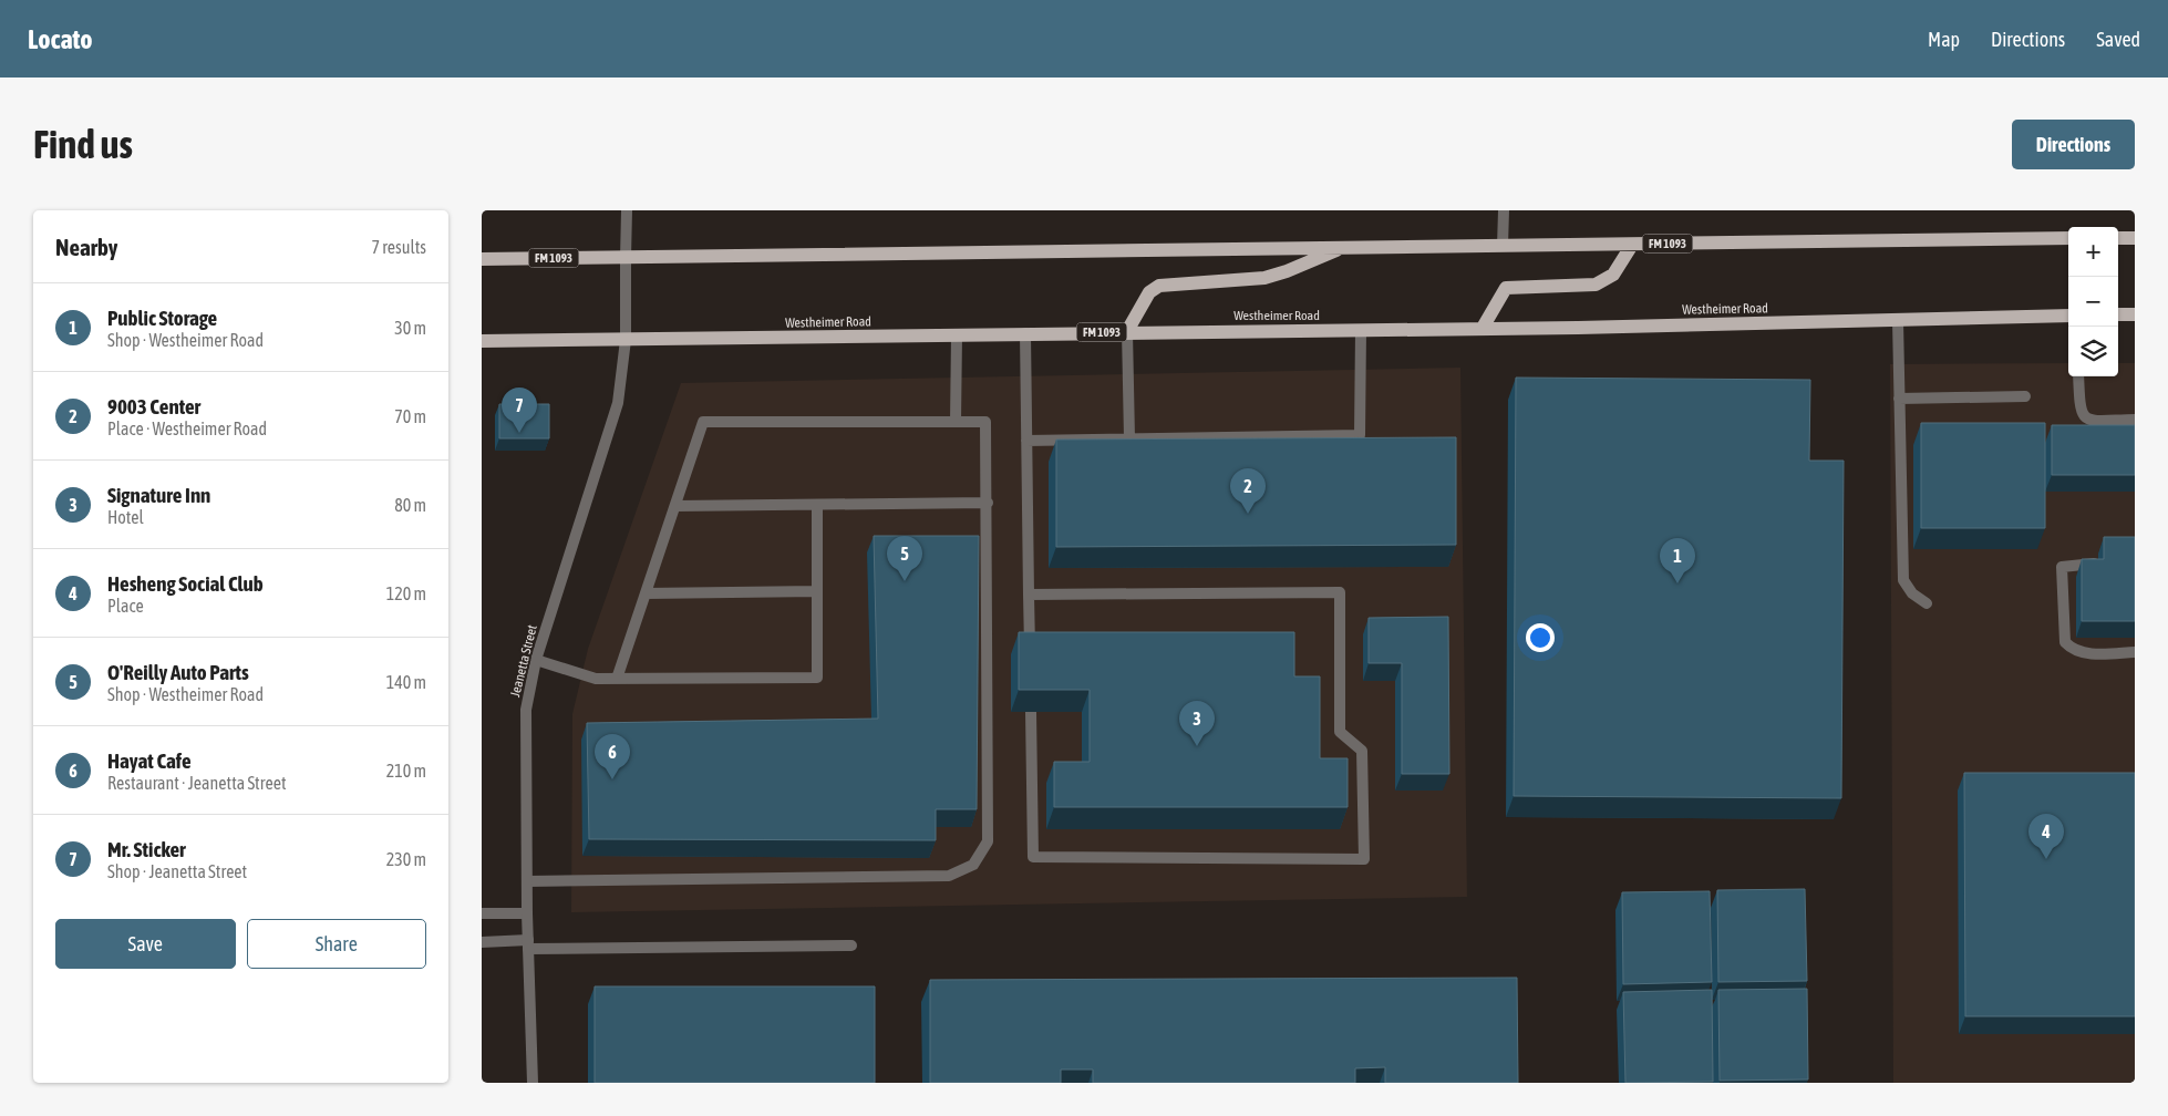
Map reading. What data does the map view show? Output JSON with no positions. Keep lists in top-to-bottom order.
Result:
{
  "streets": {
    "main road": ["FM 1093", "Westheimer Road"],
    "street": ["Jeanetta Street"]
  },
  "crossings": [
    ["FM 1093", "Jeanetta Street"],
    ["Westheimer Road", "Jeanetta Street"]
  ],
  "page": {
    "header": "Locato",
    "nav": ["Map", "Directions", "Saved"],
    "buttons": [
      "Directions",
      ["Save", "Share"]
    ],
    "title": "Find us",
    "heading": ["Nearby", "7 results"],
    "map_buttons": ["+", "−"],
    "list": [
      {
        "mark": "1",
        "name": "Public Storage",
        "note": "Shop · Westheimer Road",
        "value": "30 m"
      },
      {
        "mark": "2",
        "name": "9003 Center",
        "note": "Place · Westheimer Road",
        "value": "70 m"
      },
      {
        "mark": "3",
        "name": "Signature Inn",
        "note": "Hotel",
        "value": "80 m"
      },
      {
        "mark": "4",
        "name": "Hesheng Social Club",
        "note": "Place",
        "value": "120 m"
      },
      {
        "mark": "5",
        "name": "O'Reilly Auto Parts",
        "note": "Shop · Westheimer Road",
        "value": "140 m"
      },
      {
        "mark": "6",
        "name": "Hayat Cafe",
        "note": "Restaurant · Jeanetta Street",
        "value": "210 m"
      },
      {
        "mark": "7",
        "name": "Mr. Sticker",
        "note": "Shop · Jeanetta Street",
        "value": "230 m"
      }
    ],
    "pins": [
      "7",
      "2",
      "5",
      "1",
      "3",
      "6",
      "4"
    ]
  }
}
